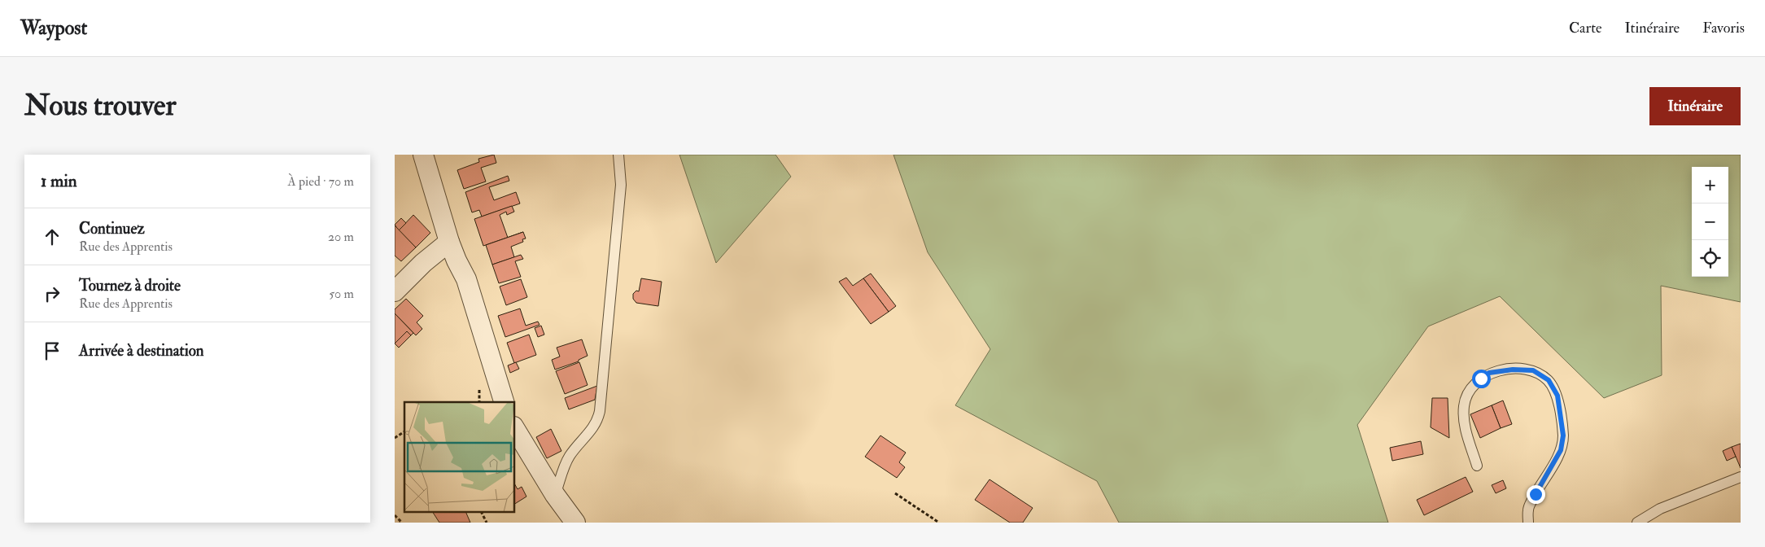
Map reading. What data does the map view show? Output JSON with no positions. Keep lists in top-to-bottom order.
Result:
{
  "page": {
    "header": "Waypost",
    "nav": ["Carte", "Itinéraire", "Favoris"],
    "buttons": "Itinéraire",
    "title": "Nous trouver",
    "heading": ["1 min", "À pied · 70 m"],
    "map_buttons": ["+", "−"],
    "list": [
      ["Continuez", "Rue des Apprentis", "20 m"],
      ["Tournez à droite", "Rue des Apprentis", "50 m"],
      "Arrivée à destination"
    ]
  }
}
